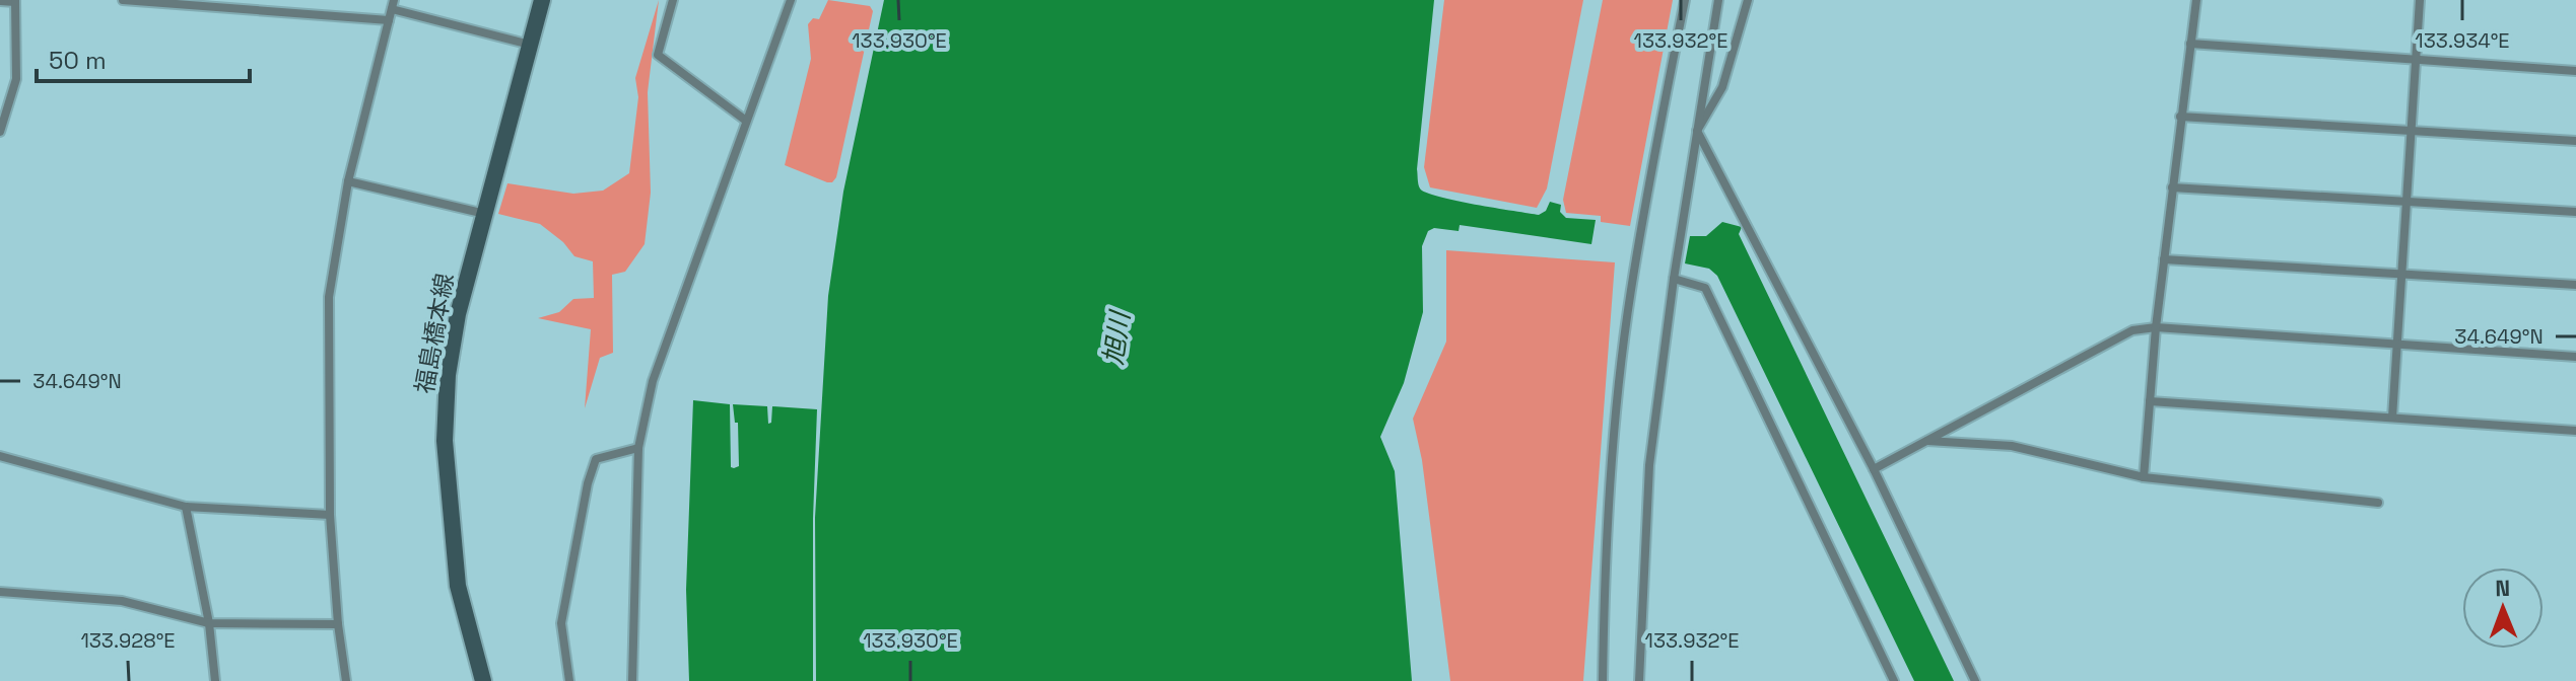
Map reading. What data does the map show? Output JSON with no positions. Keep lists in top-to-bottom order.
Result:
{
  "streets": {
    "main road": ["福島橋本線"]
  },
  "water": ["旭川"],
  "scale_bar": "50 m",
  "north": "top",
  "coordinates": [
    "133.930°E",
    "133.932°E",
    "133.934°E",
    "34.649°N",
    "133.928°E"
  ]
}
